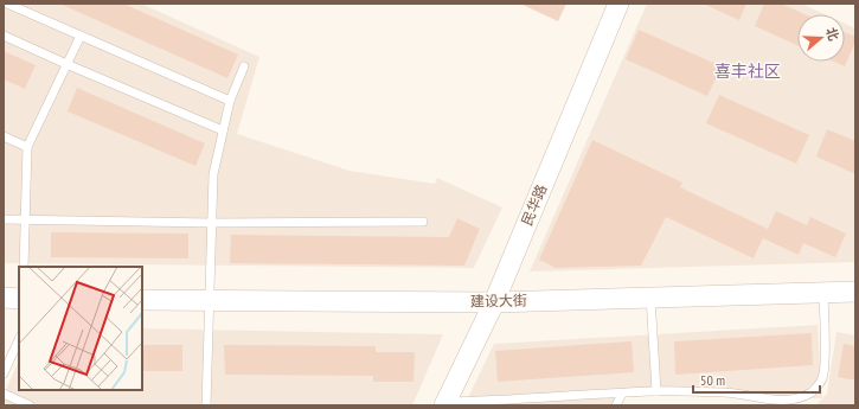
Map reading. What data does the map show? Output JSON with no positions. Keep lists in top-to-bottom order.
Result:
{
  "streets": {
    "street": ["民华路", "建设大街"]
  },
  "crossings": [
    ["民华路", "建设大街"]
  ],
  "districts": ["喜丰社区"],
  "scale_bar": "50 m",
  "north": "right"
}
